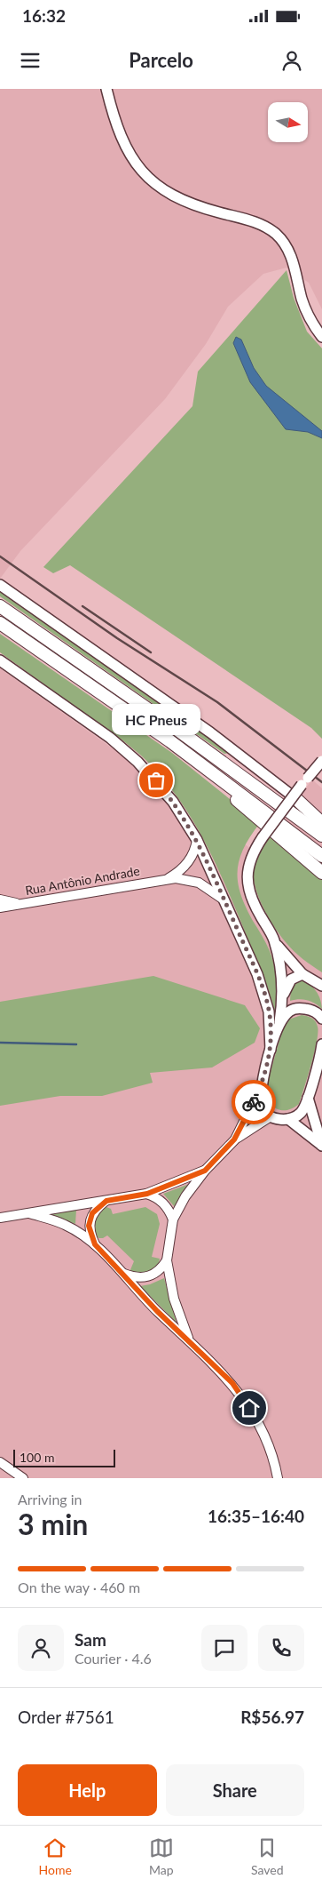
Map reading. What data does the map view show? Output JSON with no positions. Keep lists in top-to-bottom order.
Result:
{
  "streets": {
    "street": ["Rua Antônio Andrade"]
  },
  "places": ["HC Pneus"],
  "scale_bar": "100 m",
  "north": "right",
  "page": {
    "status": "16:32",
    "header": "Parcelo",
    "bubble": "HC Pneus",
    "scale": "100 m",
    "heading": ["3 min", "Arriving in", "16:35–16:40"],
    "panel": [
      "Sam",
      "Courier · 4.6",
      "Order #7561",
      "R$56.97"
    ],
    "bar": "On the way · 460 m",
    "buttons": ["Help", "Share"],
    "tabs": ["Home", "Map", "Saved"]
  }
}
